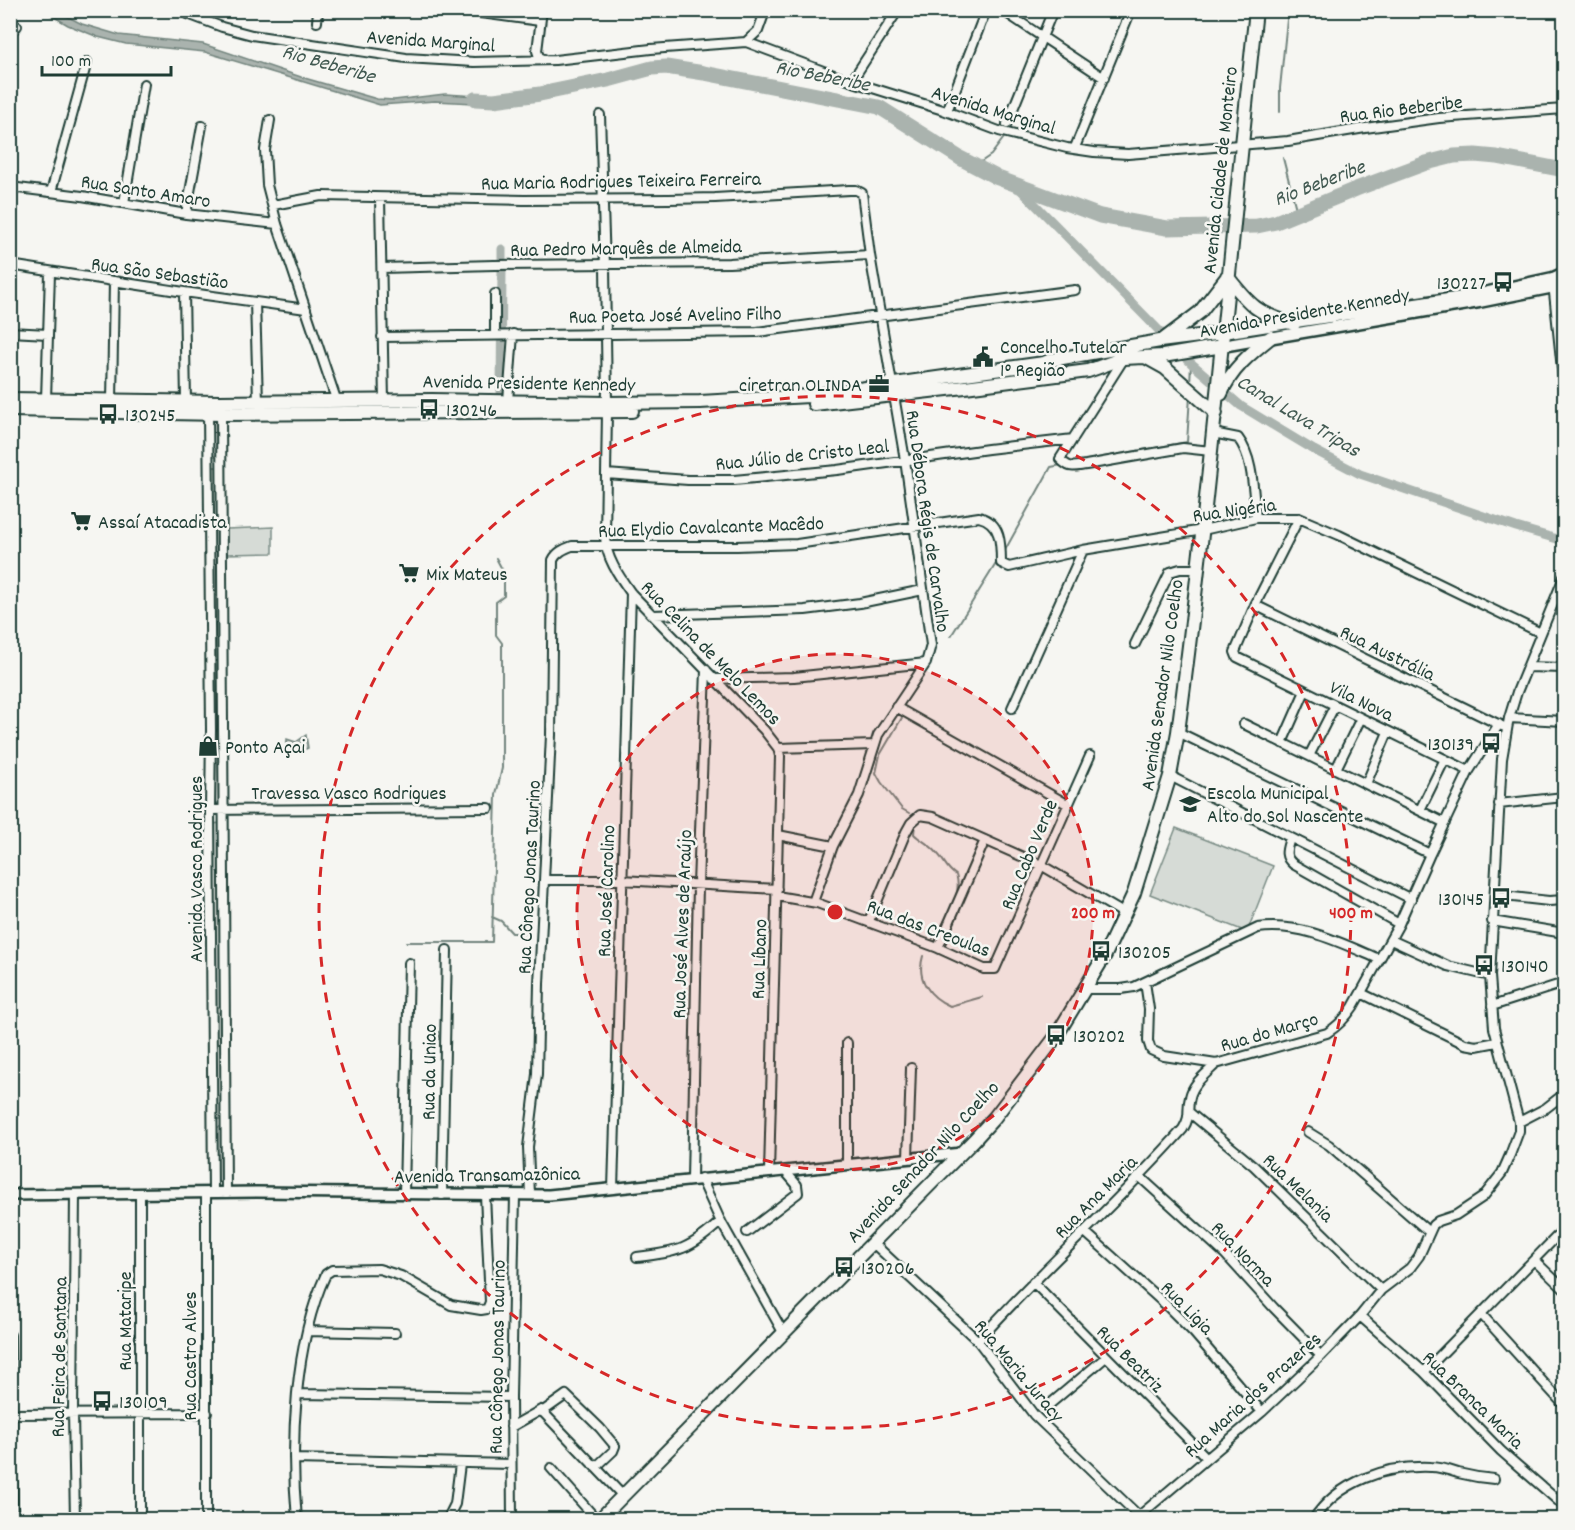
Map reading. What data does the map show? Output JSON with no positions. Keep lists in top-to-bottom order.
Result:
{
  "streets": {
    "main road": ["Avenida Cidade de Monteiro", "Avenida Presidente Kennedy", "Avenida Senador Nilo Coelho"],
    "street": [
      "Avenida Marginal",
      "Rua Rio Beberibe",
      "Rua Maria Rodrigues Teixeira Ferreira",
      "Rua Santo Amaro",
      "Rua Pedro Marquês de Almeida",
      "Rua São Sebastião",
      "Rua Poeta José Avelino Filho",
      "Rua Júlio de Cristo Leal",
      "Rua Nigéria",
      "Rua Débora Régis de Carvalho",
      "Rua Elydio Cavalcante Macêdo",
      "Rua Celina de Melo Lemos",
      "Rua Austrália",
      "Vila Nova",
      "Travessa Vasco Rodrigues",
      "Rua Cabo Verde",
      "Avenida Vasco Rodrigues",
      "Rua Cônego Jonas Taurino",
      "Rua José Carolino",
      "Rua José Alves de Araújo",
      "Rua das Creoulas",
      "Rua Líbano",
      "Rua do Março",
      "Rua da Uniao",
      "Avenida Transamazônica",
      "Rua Melania",
      "Rua Ana Maria",
      "Rua Norma",
      "Rua Ligia",
      "Rua Mataripe",
      "Rua Castro Alves",
      "Rua Feira de Santana",
      "Rua Beatriz",
      "Rua Maria Juracy",
      "Rua Maria dos Prazeres",
      "Rua Branca Maria"
    ]
  },
  "crossings": [
    ["Avenida Marginal", "Rua Rio Beberibe"],
    ["Avenida Marginal", "Avenida Cidade de Monteiro"],
    ["Rua Rio Beberibe", "Avenida Cidade de Monteiro"],
    ["Avenida Cidade de Monteiro", "Avenida Presidente Kennedy"],
    ["Avenida Cidade de Monteiro", "Avenida Senador Nilo Coelho"],
    ["Rua Maria Rodrigues Teixeira Ferreira", "Rua Débora Régis de Carvalho"],
    ["Rua Pedro Marquês de Almeida", "Rua Débora Régis de Carvalho"],
    ["Avenida Presidente Kennedy", "Rua Débora Régis de Carvalho"],
    ["Avenida Presidente Kennedy", "Avenida Senador Nilo Coelho"],
    ["Avenida Presidente Kennedy", "Avenida Vasco Rodrigues"],
    ["Rua Poeta José Avelino Filho", "Rua Débora Régis de Carvalho"],
    ["Rua Júlio de Cristo Leal", "Rua Débora Régis de Carvalho"],
    ["Rua Nigéria", "Rua Elydio Cavalcante Macêdo"],
    ["Rua Nigéria", "Avenida Senador Nilo Coelho"],
    ["Rua Débora Régis de Carvalho", "Rua Elydio Cavalcante Macêdo"],
    ["Rua Débora Régis de Carvalho", "Rua das Creoulas"],
    ["Rua Elydio Cavalcante Macêdo", "Rua Celina de Melo Lemos"],
    ["Rua Elydio Cavalcante Macêdo", "Rua Cônego Jonas Taurino"],
    ["Rua Celina de Melo Lemos", "Rua José Carolino"],
    ["Rua Celina de Melo Lemos", "Rua José Alves de Araújo"],
    ["Rua Celina de Melo Lemos", "Rua Líbano"],
    ["Rua Austrália", "Vila Nova"],
    ["Rua Austrália", "Rua do Março"],
    ["Avenida Senador Nilo Coelho", "Rua José Alves de Araújo"],
    ["Avenida Senador Nilo Coelho", "Avenida Transamazônica"],
    ["Avenida Senador Nilo Coelho", "Rua Maria Juracy"],
    ["Vila Nova", "Rua do Março"],
    ["Travessa Vasco Rodrigues", "Avenida Vasco Rodrigues"],
    ["Rua Cabo Verde", "Rua das Creoulas"],
    ["Avenida Vasco Rodrigues", "Avenida Transamazônica"],
    ["Avenida Vasco Rodrigues", "Rua Castro Alves"],
    ["Rua Cônego Jonas Taurino", "Rua das Creoulas"],
    ["Rua Cônego Jonas Taurino", "Avenida Transamazônica"],
    ["Rua José Carolino", "Rua das Creoulas"],
    ["Rua José Carolino", "Avenida Transamazônica"],
    ["Rua José Alves de Araújo", "Rua das Creoulas"],
    ["Rua José Alves de Araújo", "Avenida Transamazônica"],
    ["Rua das Creoulas", "Rua Líbano"],
    ["Rua Líbano", "Avenida Transamazônica"],
    ["Rua do Março", "Rua Ana Maria"],
    ["Rua da Uniao", "Avenida Transamazônica"],
    ["Avenida Transamazônica", "Rua Mataripe"],
    ["Avenida Transamazônica", "Rua Castro Alves"],
    ["Avenida Transamazônica", "Rua Feira de Santana"],
    ["Rua Melania", "Rua Ana Maria"],
    ["Rua Melania", "Rua Maria dos Prazeres"],
    ["Rua Ana Maria", "Rua Norma"],
    ["Rua Ana Maria", "Rua Ligia"],
    ["Rua Ana Maria", "Rua Beatriz"],
    ["Rua Ana Maria", "Rua Maria Juracy"],
    ["Rua Norma", "Rua Maria dos Prazeres"],
    ["Rua Ligia", "Rua Maria dos Prazeres"],
    ["Rua Beatriz", "Rua Maria dos Prazeres"],
    ["Rua Maria Juracy", "Rua Maria dos Prazeres"],
    ["Rua Maria dos Prazeres", "Rua Branca Maria"]
  ],
  "water": ["Rio Beberibe", "Canal Lava Tripas"],
  "places": {
    "bus stop": [
      "130227",
      "130246",
      "130245",
      "130139",
      "130145",
      "130205",
      "130140",
      "130202",
      "130206",
      "130109"
    ],
    "public building": ["Concelho Tutelar 1° Região"],
    "office": ["ciretran OLINDA"],
    "supermarket": ["Assaí Atacadista", "Mix Mateus"],
    "shop": ["Ponto Açai"],
    "school or university": ["Escola Municipal Alto do Sol Nascente"]
  },
  "scale_bar": "100 m",
  "rings": ["200 m", "400 m"]
}
